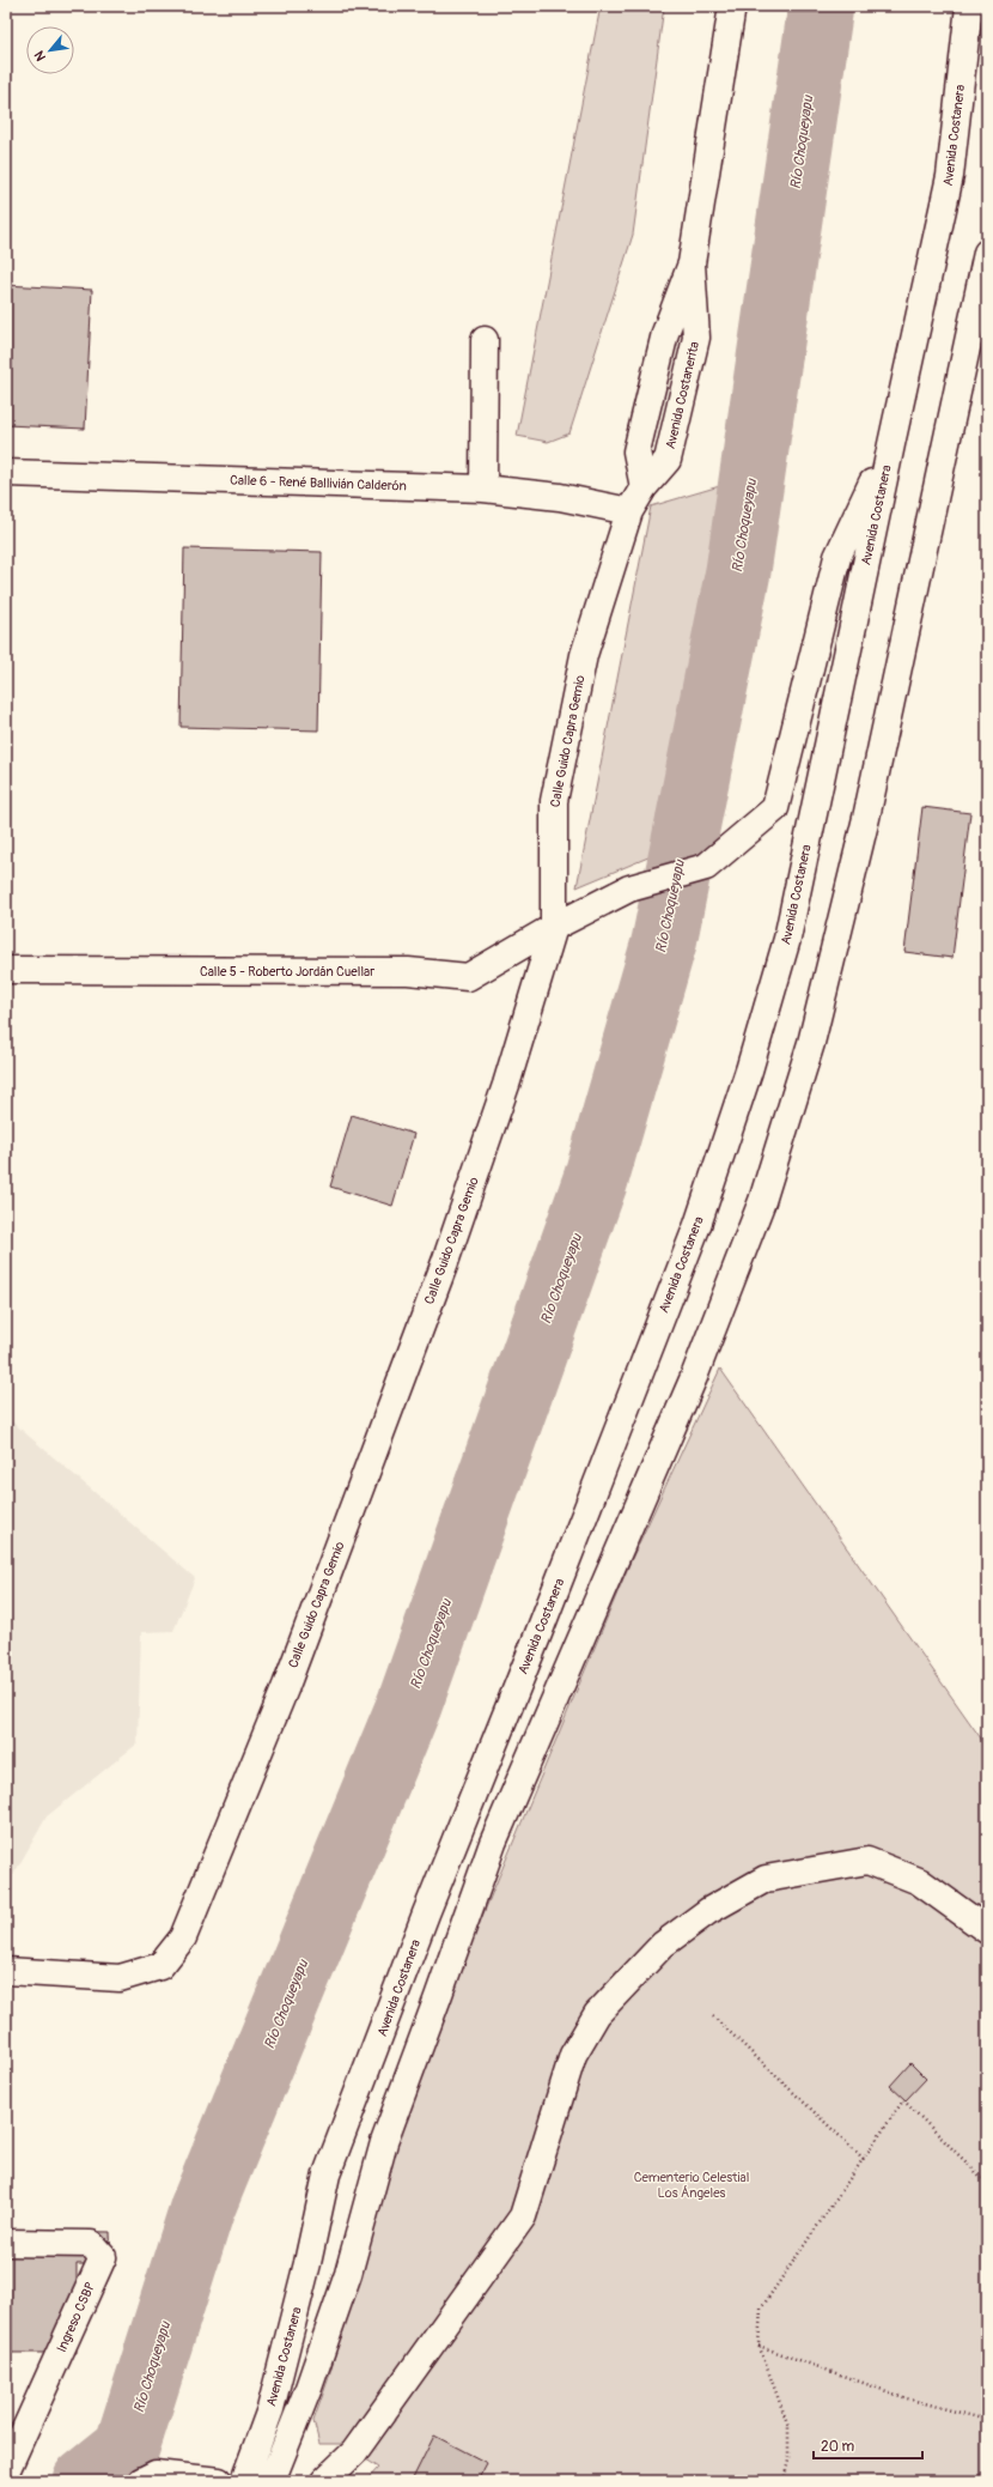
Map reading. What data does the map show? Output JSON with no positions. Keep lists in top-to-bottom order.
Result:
{
  "streets": {
    "main road": [
      "Avenida Costanera",
      "Calle 6 - René Ballivián Calderón",
      "Calle Guido Capra Gemio",
      "Calle 5 - Roberto Jordán Cuellar",
      "Ingreso CSBP"
    ]
  },
  "crossings": [
    ["Avenida Costanera", "Calle 5 - Roberto Jordán Cuellar"],
    ["Calle 6 - René Ballivián Calderón", "Calle Guido Capra Gemio"],
    ["Calle Guido Capra Gemio", "Calle 5 - Roberto Jordán Cuellar"]
  ],
  "water": ["Río Choqueyapu"],
  "parks": ["Cementerio Celestial Los Ángeles"],
  "scale_bar": "20 m",
  "north": "bottom left"
}
